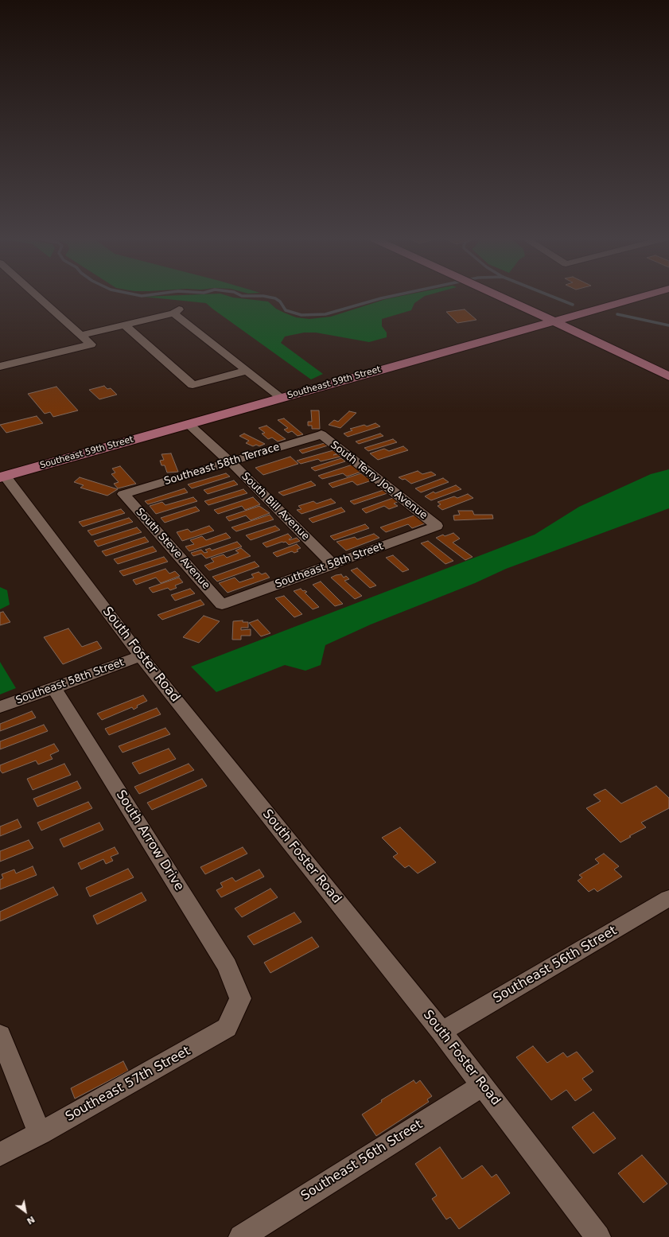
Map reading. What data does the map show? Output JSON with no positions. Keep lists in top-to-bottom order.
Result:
{
  "streets": {
    "main road": ["Southeast 59th Street"],
    "street": [
      "Southeast 58th Terrace",
      "South Terry Joe Avenue",
      "South Bill Avenue",
      "South Steve Avenue",
      "Southeast 58th Street",
      "South Foster Road",
      "South Arrow Drive",
      "Southeast 56th Street",
      "Southeast 57th Street"
    ]
  },
  "crossings": [
    ["Southeast 59th Street", "South Bill Avenue"],
    ["Southeast 59th Street", "South Foster Road"],
    ["Southeast 58th Terrace", "South Terry Joe Avenue"],
    ["Southeast 58th Terrace", "South Bill Avenue"],
    ["Southeast 58th Terrace", "South Steve Avenue"],
    ["South Terry Joe Avenue", "Southeast 58th Street"],
    ["South Bill Avenue", "Southeast 58th Street"],
    ["South Steve Avenue", "Southeast 58th Street"],
    ["Southeast 58th Street", "South Foster Road"],
    ["Southeast 58th Street", "South Arrow Drive"],
    ["South Foster Road", "Southeast 56th Street"],
    ["South Arrow Drive", "Southeast 57th Street"]
  ],
  "north": "bottom right"
}
